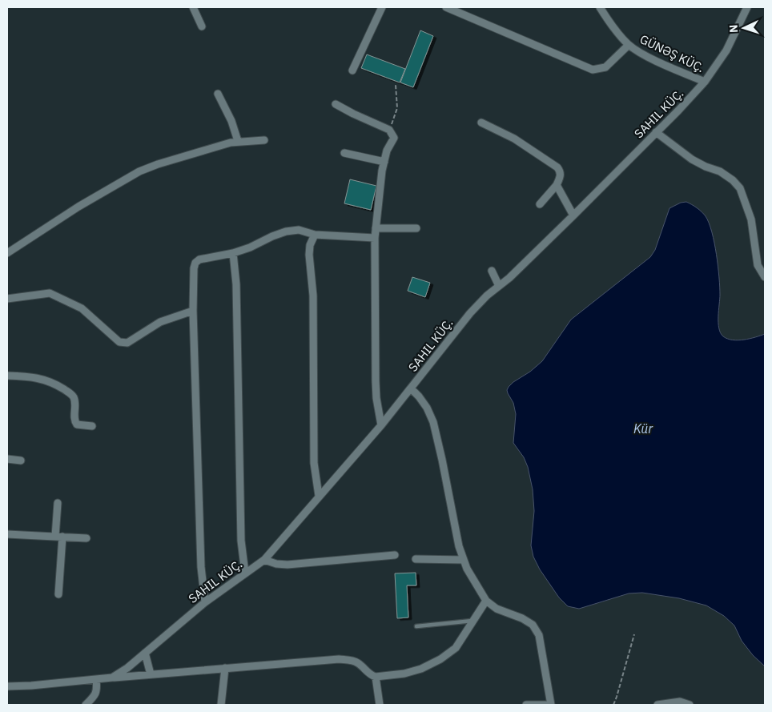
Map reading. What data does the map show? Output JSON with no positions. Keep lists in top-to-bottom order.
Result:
{
  "streets": {
    "street": ["GÜNƏŞ KÜÇ.", "SAHIL KÜÇ."]
  },
  "crossings": [
    ["GÜNƏŞ KÜÇ.", "SAHIL KÜÇ."]
  ],
  "water": ["Kür"],
  "north": "left"
}
